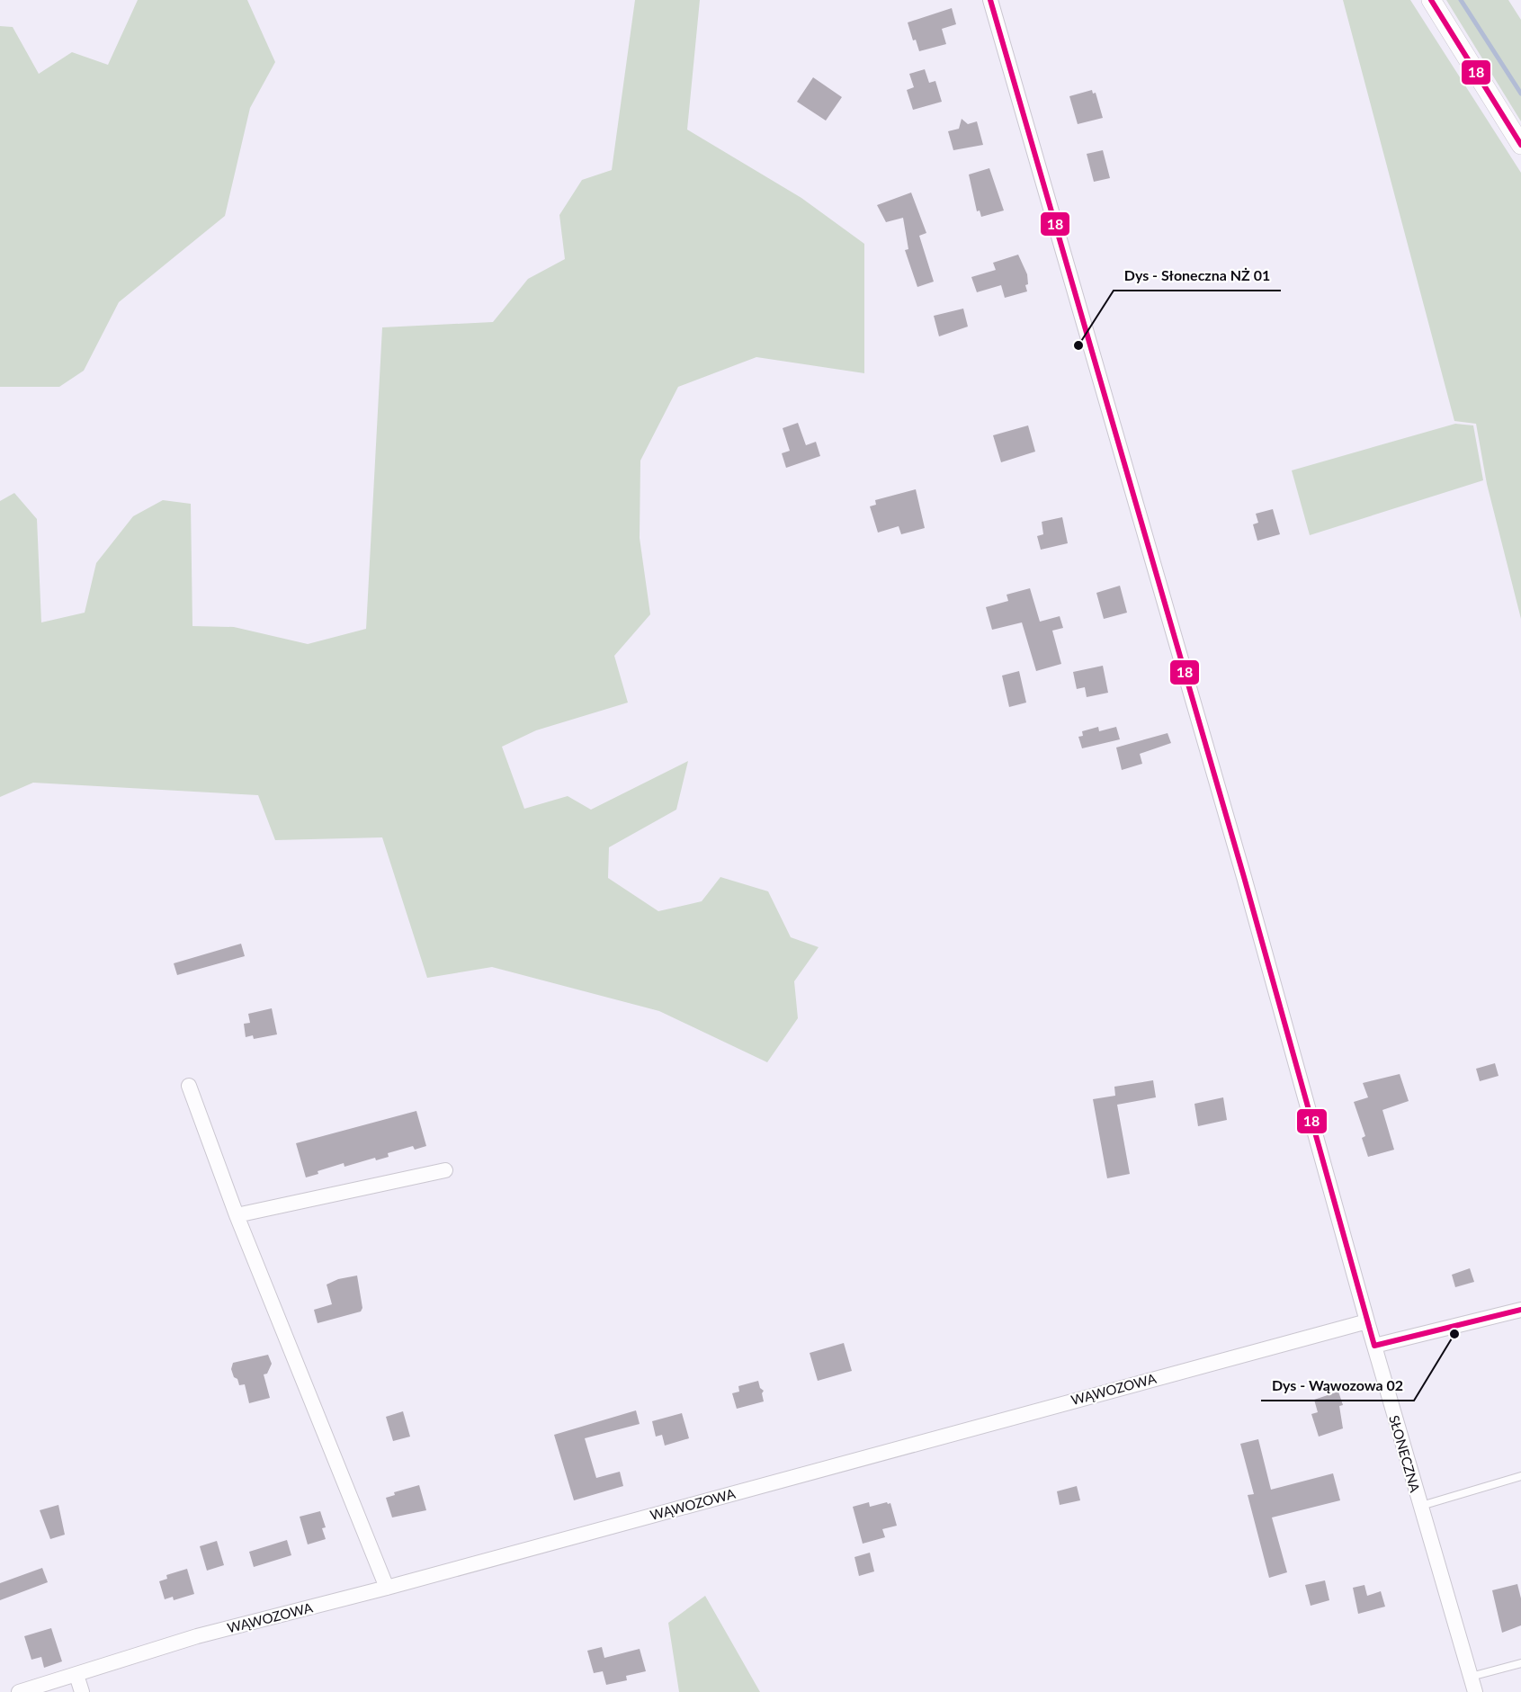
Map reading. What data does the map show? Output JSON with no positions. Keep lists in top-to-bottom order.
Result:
{
  "streets": {
    "street": ["WĄWOZOWA", "SŁONECZNA"]
  },
  "crossings": [
    ["WĄWOZOWA", "SŁONECZNA"]
  ],
  "places": ["Dys - Słoneczna NŻ 01", "Dys - Wąwozowa 02"],
  "lines": ["transit line 18"]
}
